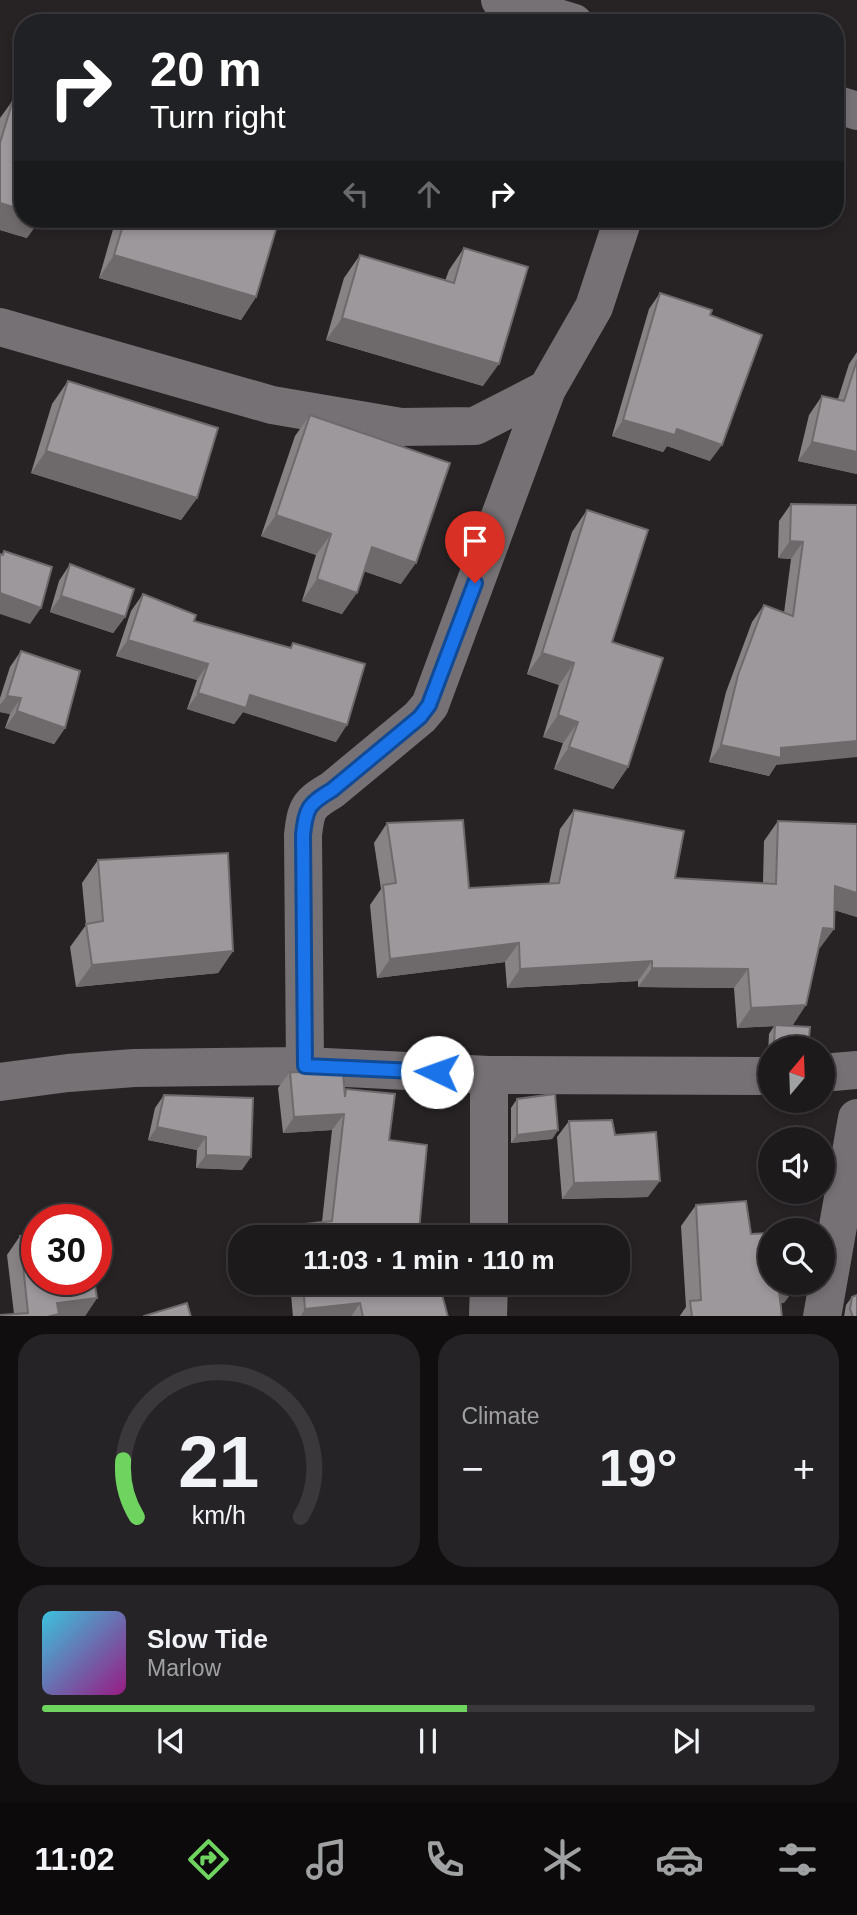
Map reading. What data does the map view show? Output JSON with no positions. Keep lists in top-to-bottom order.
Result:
{
  "north": "top",
  "page": {
    "turn": ["20 m", "Turn right"],
    "limit": "30",
    "trip": "11:03 · 1 min · 110 m",
    "tile": "Climate",
    "heat": ["−", "19°", "+"],
    "song": ["Slow Tide", "Marlow"],
    "tabs": "11:02",
    "gauge": ["21", "km/h"]
  }
}
